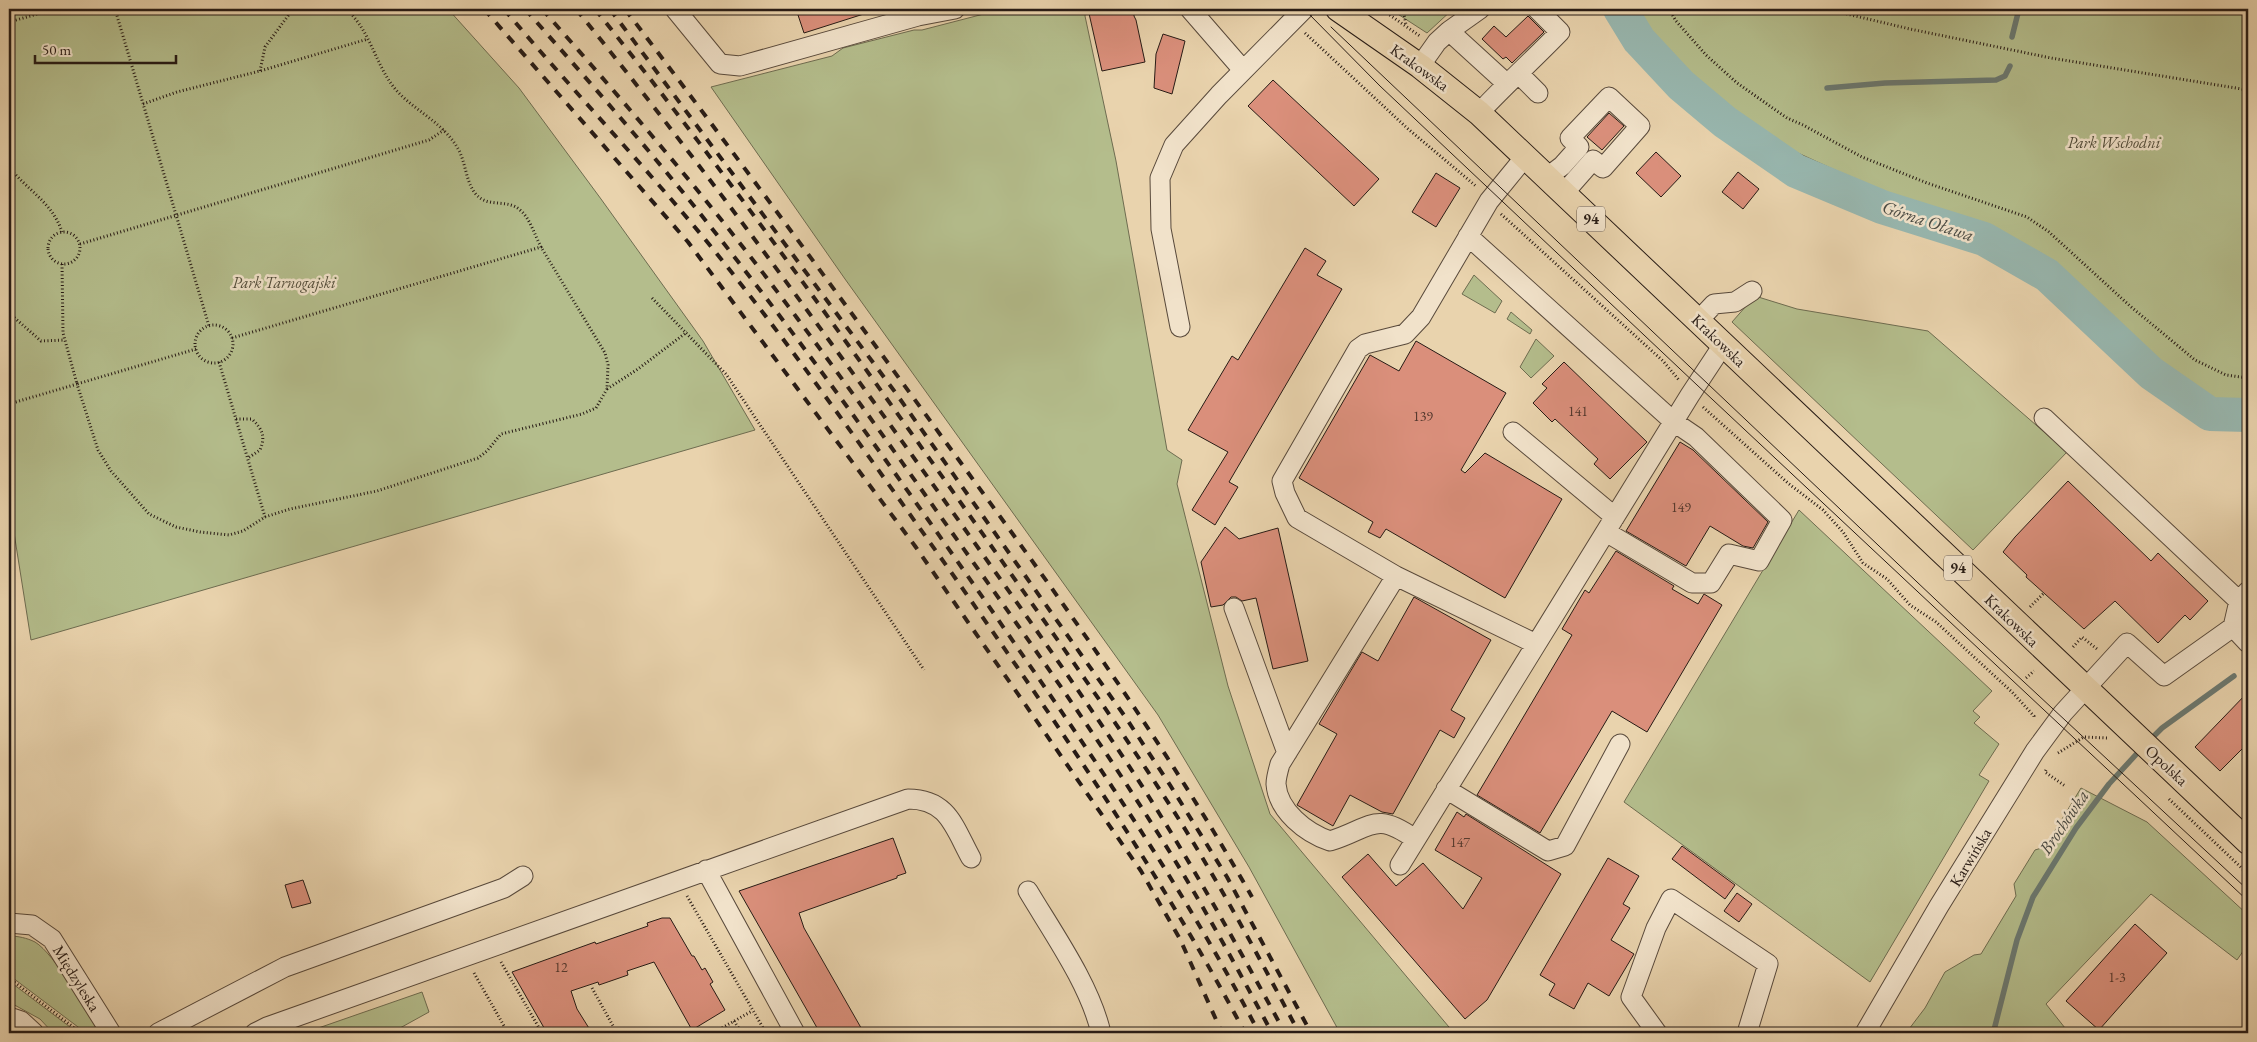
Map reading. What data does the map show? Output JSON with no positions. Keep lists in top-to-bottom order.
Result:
{
  "streets": {
    "main road": ["Krakowska", "94", "Opolska"],
    "street": ["Karwińska", "Międzyleska"]
  },
  "crossings": [
    ["Krakowska", "Opolska"],
    ["Krakowska", "Karwińska"],
    ["Opolska", "Karwińska"]
  ],
  "water": ["Górna Oława", "Brochówka"],
  "parks": ["Park Wschodni", "Park Tarnogajski"],
  "house_numbers": [
    "141",
    "139",
    "149",
    "147",
    "12",
    "1-3"
  ],
  "scale_bar": "50 m"
}
